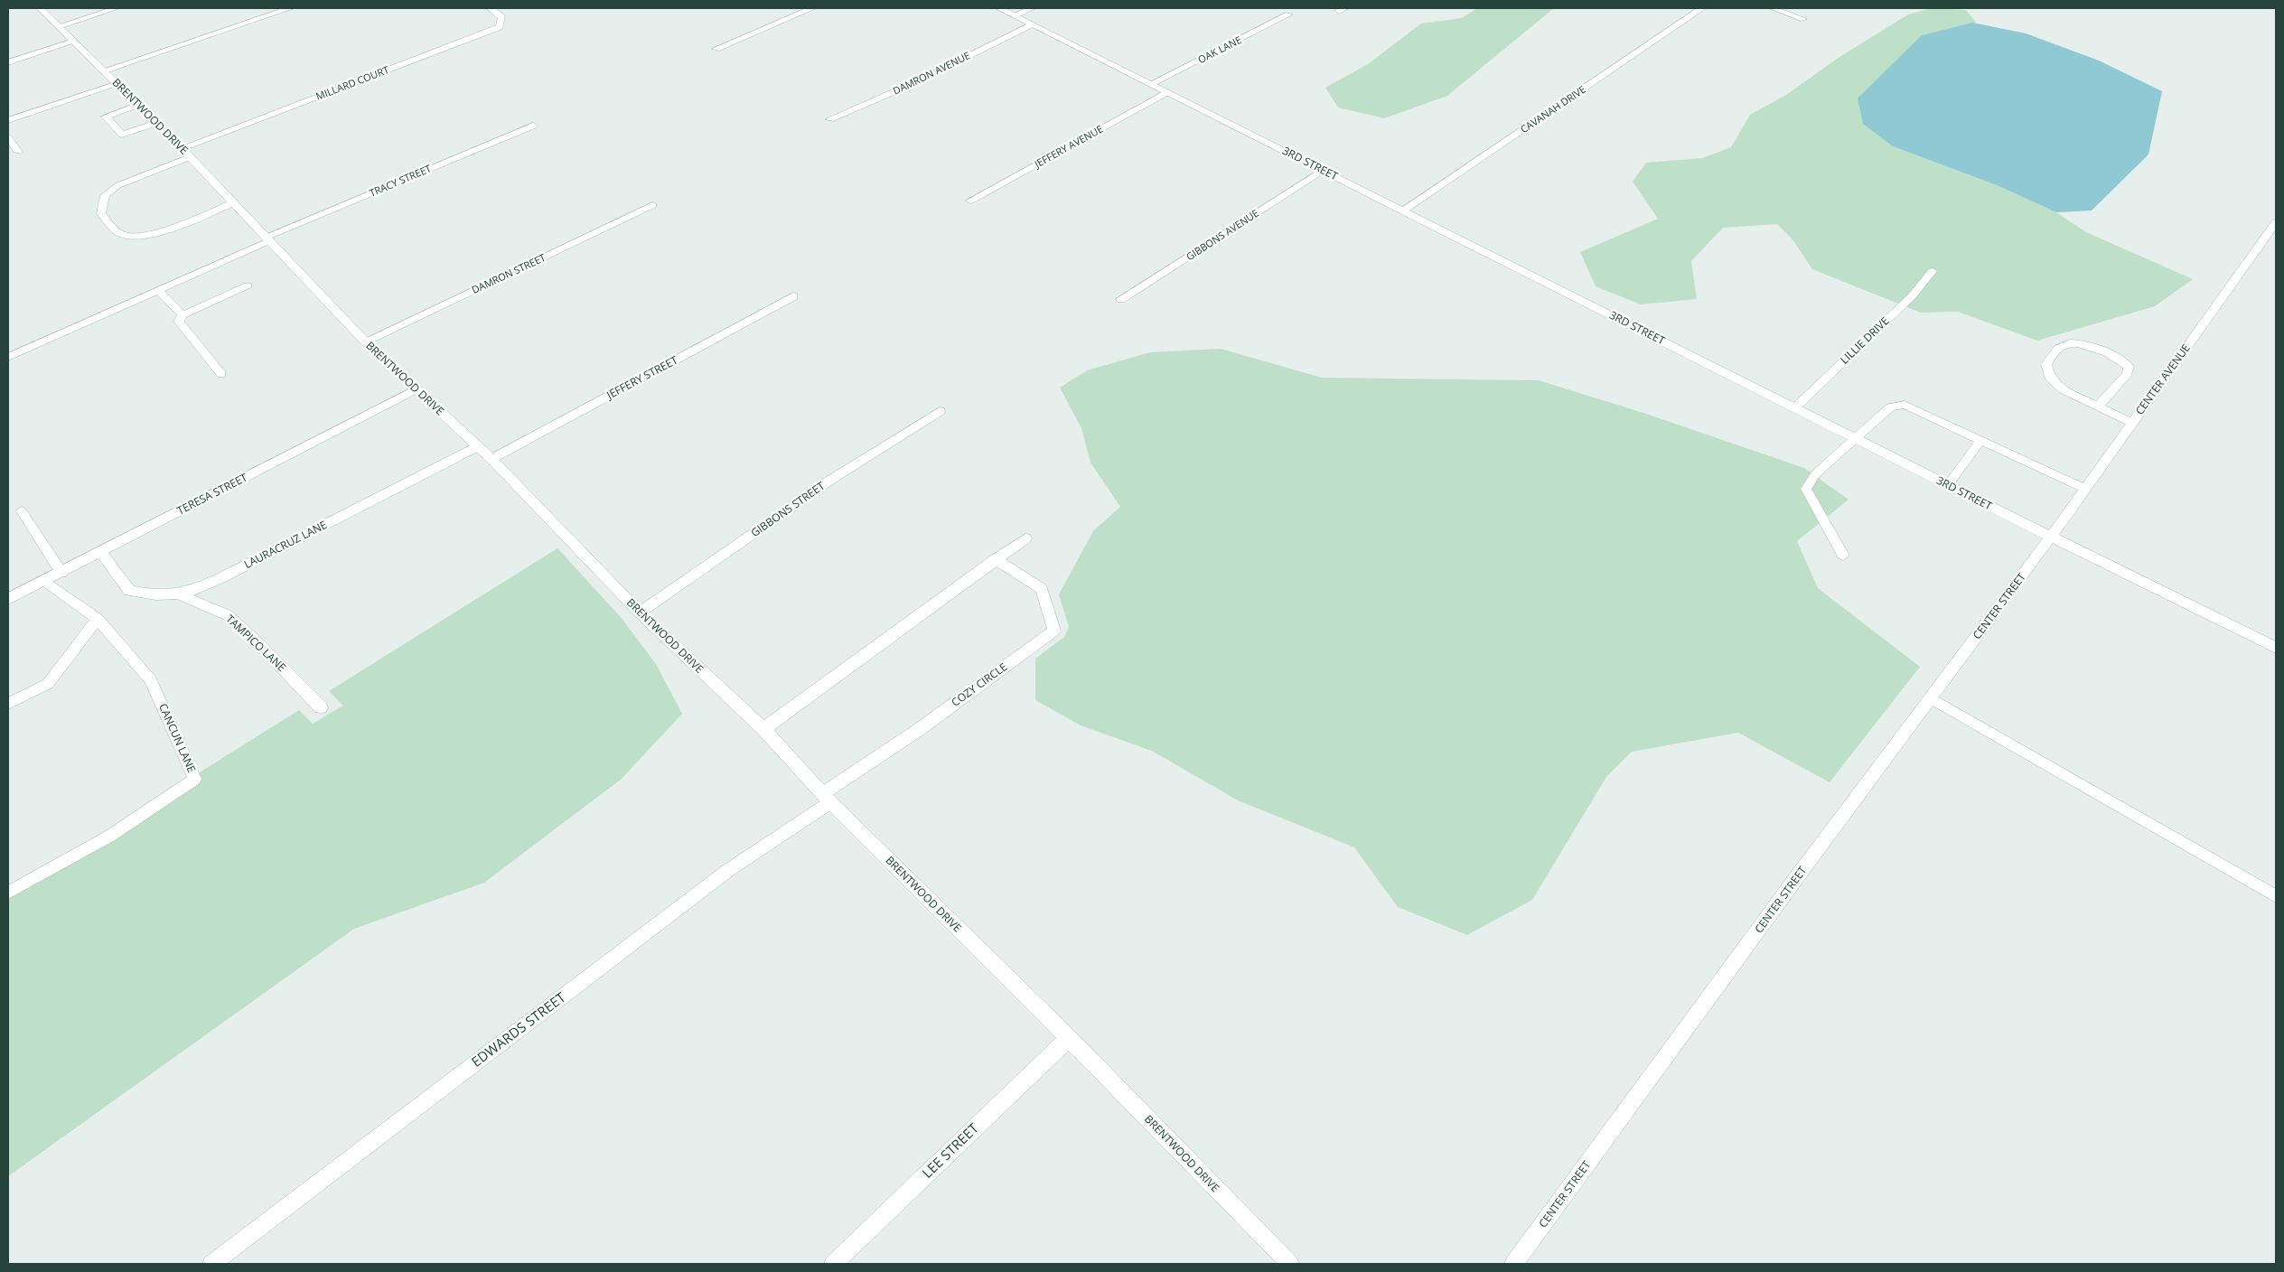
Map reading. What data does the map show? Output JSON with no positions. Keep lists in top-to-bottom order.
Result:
{
  "streets": {
    "street": [
      "OAK LANE",
      "DAMRON AVENUE",
      "MILLARD COURT",
      "CAVANAH DRIVE",
      "BRENTWOOD DRIVE",
      "JEFFERY AVENUE",
      "3RD STREET",
      "TRACY STREET",
      "GIBBONS AVENUE",
      "DAMRON STREET",
      "JEFFERY STREET",
      "CENTER AVENUE",
      "TERESA STREET",
      "GIBBONS STREET",
      "LAURACRUZ LANE",
      "CENTER STREET",
      "TAMPICO LANE",
      "COZY CIRCLE",
      "EDWARDS STREET",
      "LEE STREET"
    ],
    "lane": ["LILLIE DRIVE", "CANCUN LANE"]
  },
  "crossings": [
    ["OAK LANE", "3RD STREET"],
    ["DAMRON AVENUE", "3RD STREET"],
    ["MILLARD COURT", "BRENTWOOD DRIVE"],
    ["CAVANAH DRIVE", "3RD STREET"],
    ["BRENTWOOD DRIVE", "TRACY STREET"],
    ["BRENTWOOD DRIVE", "DAMRON STREET"],
    ["BRENTWOOD DRIVE", "JEFFERY STREET"],
    ["BRENTWOOD DRIVE", "TERESA STREET"],
    ["BRENTWOOD DRIVE", "GIBBONS STREET"],
    ["BRENTWOOD DRIVE", "LAURACRUZ LANE"],
    ["BRENTWOOD DRIVE", "COZY CIRCLE"],
    ["BRENTWOOD DRIVE", "EDWARDS STREET"],
    ["BRENTWOOD DRIVE", "LEE STREET"],
    ["JEFFERY AVENUE", "3RD STREET"],
    ["3RD STREET", "GIBBONS AVENUE"],
    ["3RD STREET", "LILLIE DRIVE"],
    ["3RD STREET", "CENTER AVENUE"],
    ["3RD STREET", "CENTER STREET"],
    ["CENTER AVENUE", "CENTER STREET"],
    ["TERESA STREET", "LAURACRUZ LANE"],
    ["TERESA STREET", "CANCUN LANE"],
    ["LAURACRUZ LANE", "TAMPICO LANE"],
    ["COZY CIRCLE", "EDWARDS STREET"]
  ]
}
